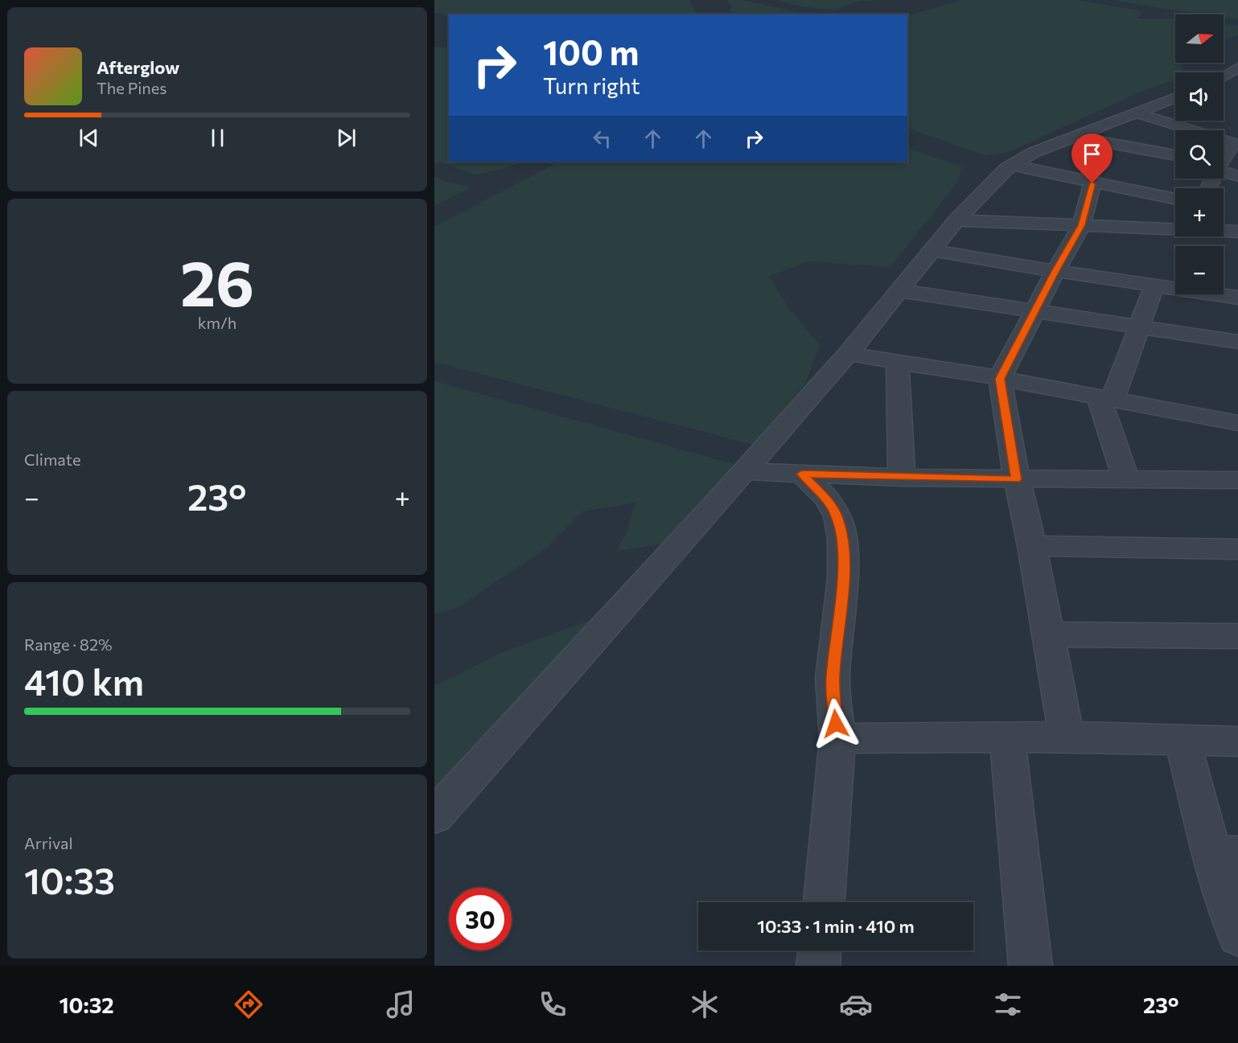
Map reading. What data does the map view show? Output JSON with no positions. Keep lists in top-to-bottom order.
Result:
{
  "north": "right",
  "page": {
    "map_buttons": ["+", "−"],
    "turn": ["100 m", "Turn right"],
    "song": ["Afterglow", "The Pines"],
    "tile": [
      ["26", "km/h"],
      "Climate",
      ["Range · 82%", "410 km"],
      ["Arrival", "10:33"]
    ],
    "heat": ["−", "23°", "+"],
    "limit": "30",
    "trip": "10:33 · 1 min · 410 m",
    "tabs": ["10:32", "23°"]
  }
}
